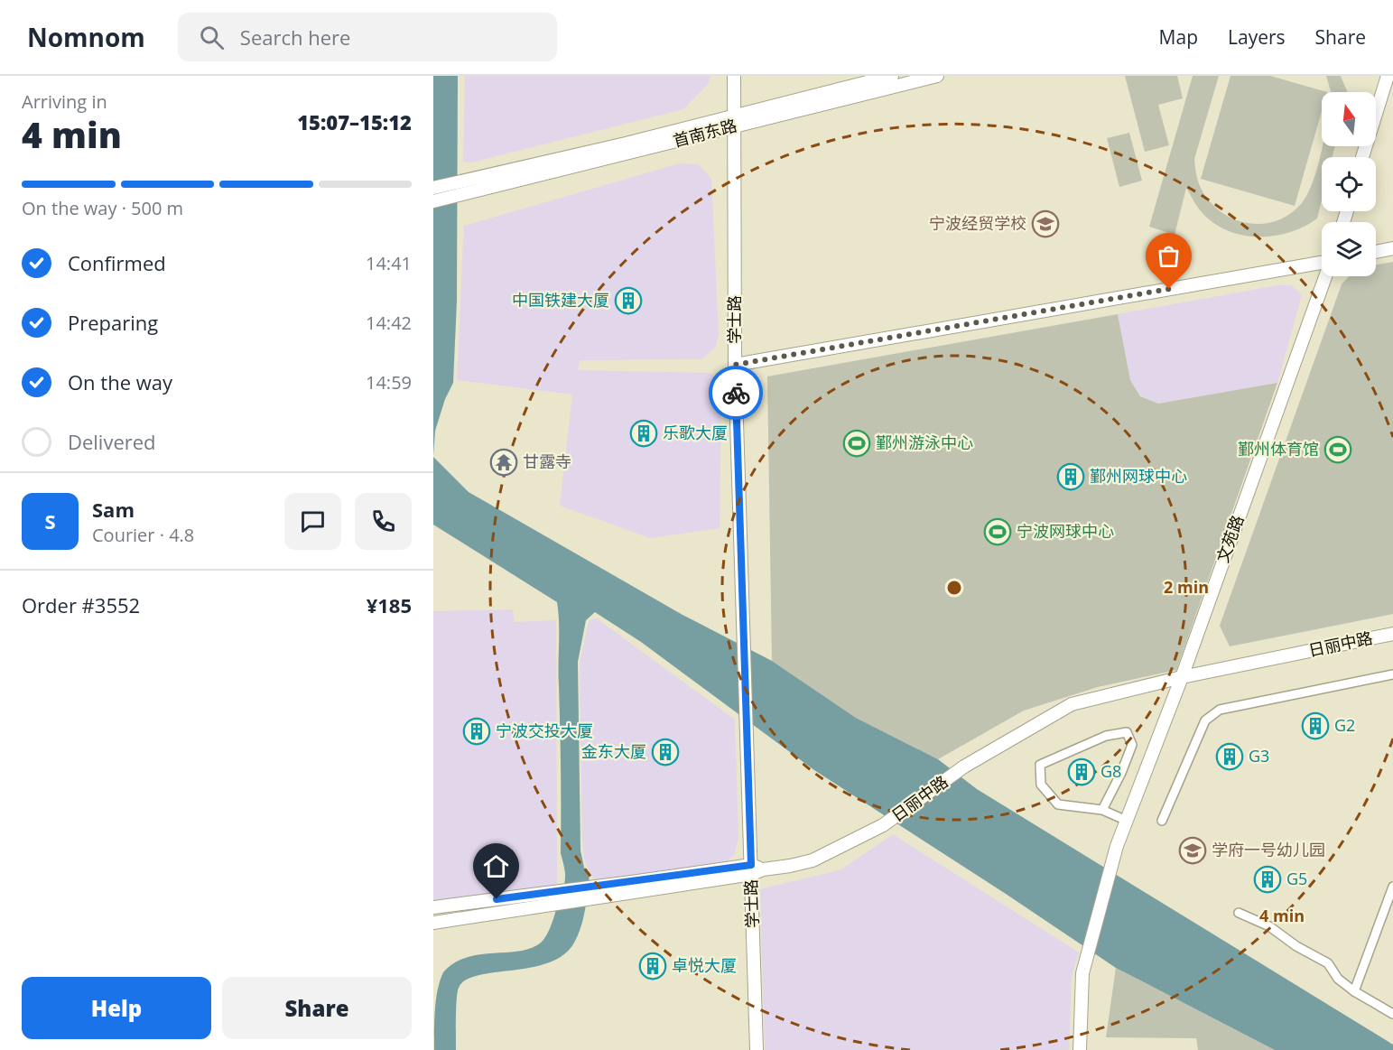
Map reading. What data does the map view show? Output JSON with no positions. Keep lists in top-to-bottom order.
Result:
{
  "streets": {
    "street": [
      "首南东路",
      "学士路",
      "文苑路",
      "日丽中路"
    ]
  },
  "crossings": [
    ["首南东路", "学士路"],
    ["学士路", "文苑路"],
    ["学士路", "日丽中路"],
    ["文苑路", "日丽中路"]
  ],
  "places": {
    "school or university": ["宁波经贸学校", "学府一号幼儿园"],
    "building": [
      "中国铁建大厦",
      "乐歌大厦",
      "鄞州网球中心",
      "G2",
      "宁波交投大厦",
      "金东大厦",
      "G3",
      "G8",
      "G5",
      "卓悦大厦"
    ],
    "sports": ["鄞州游泳中心", "鄞州体育馆", "宁波网球中心"],
    "temple": ["甘露寺"]
  },
  "north": "top",
  "page": {
    "header": "Nomnom",
    "search": "Search here",
    "nav": ["Map", "Layers", "Share"],
    "heading": ["4 min", "Arriving in", "15:07–15:12"],
    "panel": [
      "Sam",
      "Courier · 4.8",
      "Order #3552",
      "¥185"
    ],
    "bar": "On the way · 500 m",
    "list": [
      ["Confirmed", "14:41"],
      ["Preparing", "14:42"],
      ["On the way", "14:59"],
      "Delivered"
    ],
    "round": "S",
    "buttons": ["Help", "Share"]
  },
  "rings": ["2 min", "4 min"]
}
